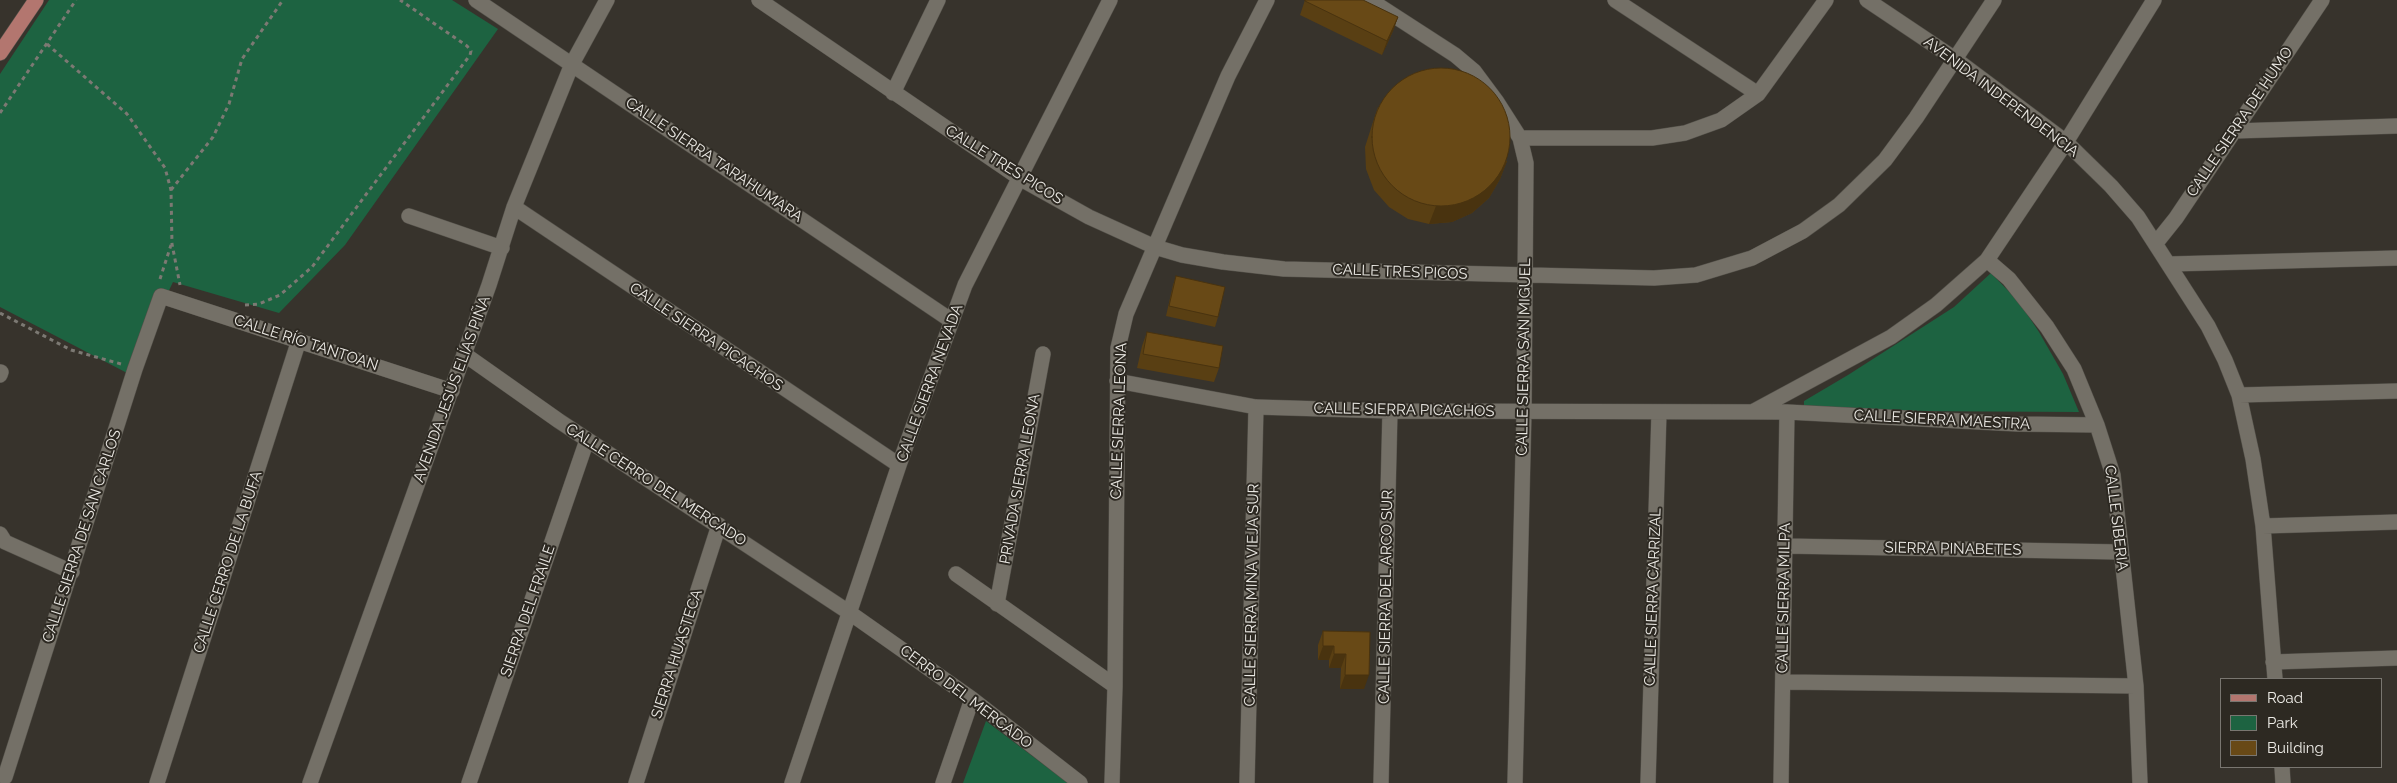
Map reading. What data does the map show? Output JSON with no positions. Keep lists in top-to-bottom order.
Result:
{
  "streets": {
    "street": [
      "AVENIDA INDEPENDENCIA",
      "CALLE SIERRA DE HUMO",
      "CALLE SIERRA TARAHUMARA",
      "CALLE TRES PICOS",
      "CALLE SIERRA PICACHOS",
      "CALLE RÍO TANTOAN",
      "CALLE SIERRA SAN MIGUEL",
      "CALLE SIERRA NEVADA",
      "AVENIDA JESÚS ELÍAS PIÑA",
      "CALLE SIERRA MAESTRA",
      "CALLE SIERRA LEONA",
      "PRIVADA SIERRA LEONA",
      "CALLE CERRO DEL MERCADO",
      "CALLE SIBERIA",
      "CALLE SIERRA DE SAN CARLOS",
      "SIERRA PINABETES",
      "CALLE CERRO DE LA BUFA",
      "CALLE SIERRA MINA VIEJA SUR",
      "CALLE SIERRA DEL ARCO SUR",
      "CALLE SIERRA CARRIZAL",
      "CALLE SIERRA MILPA",
      "SIERRA DEL FRAILE",
      "SIERRA HUASTECA",
      "CERRO DEL MERCADO"
    ]
  },
  "crossings": [
    ["AVENIDA INDEPENDENCIA", "CALLE SIERRA DE HUMO"],
    ["AVENIDA INDEPENDENCIA", "CALLE TRES PICOS"],
    ["AVENIDA INDEPENDENCIA", "CALLE SIERRA PICACHOS"],
    ["CALLE SIERRA TARAHUMARA", "CALLE SIERRA NEVADA"],
    ["CALLE SIERRA TARAHUMARA", "AVENIDA JESÚS ELÍAS PIÑA"],
    ["CALLE TRES PICOS", "CALLE SIERRA SAN MIGUEL"],
    ["CALLE TRES PICOS", "CALLE SIERRA NEVADA"],
    ["CALLE TRES PICOS", "CALLE SIERRA LEONA"],
    ["CALLE SIERRA PICACHOS", "CALLE SIERRA SAN MIGUEL"],
    ["CALLE SIERRA PICACHOS", "CALLE SIERRA NEVADA"],
    ["CALLE SIERRA PICACHOS", "AVENIDA JESÚS ELÍAS PIÑA"],
    ["CALLE SIERRA PICACHOS", "CALLE SIERRA MAESTRA"],
    ["CALLE SIERRA PICACHOS", "CALLE SIERRA LEONA"],
    ["CALLE SIERRA PICACHOS", "CALLE SIBERIA"],
    ["CALLE SIERRA PICACHOS", "CALLE SIERRA MINA VIEJA SUR"],
    ["CALLE SIERRA PICACHOS", "CALLE SIERRA DEL ARCO SUR"],
    ["CALLE SIERRA PICACHOS", "CALLE SIERRA CARRIZAL"],
    ["CALLE SIERRA PICACHOS", "CALLE SIERRA MILPA"],
    ["CALLE RÍO TANTOAN", "AVENIDA JESÚS ELÍAS PIÑA"],
    ["CALLE RÍO TANTOAN", "CALLE SIERRA DE SAN CARLOS"],
    ["CALLE RÍO TANTOAN", "CALLE CERRO DE LA BUFA"],
    ["CALLE SIERRA NEVADA", "CALLE CERRO DEL MERCADO"],
    ["CALLE SIERRA NEVADA", "CERRO DEL MERCADO"],
    ["AVENIDA JESÚS ELÍAS PIÑA", "CALLE CERRO DEL MERCADO"],
    ["CALLE SIERRA MAESTRA", "CALLE SIBERIA"],
    ["CALLE SIERRA MAESTRA", "CALLE SIERRA MILPA"],
    ["CALLE CERRO DEL MERCADO", "SIERRA DEL FRAILE"],
    ["CALLE CERRO DEL MERCADO", "SIERRA HUASTECA"],
    ["CALLE CERRO DEL MERCADO", "CERRO DEL MERCADO"],
    ["CALLE SIBERIA", "SIERRA PINABETES"],
    ["SIERRA PINABETES", "CALLE SIERRA MILPA"]
  ],
  "legend": ["Road", "Park", "Building"]
}
